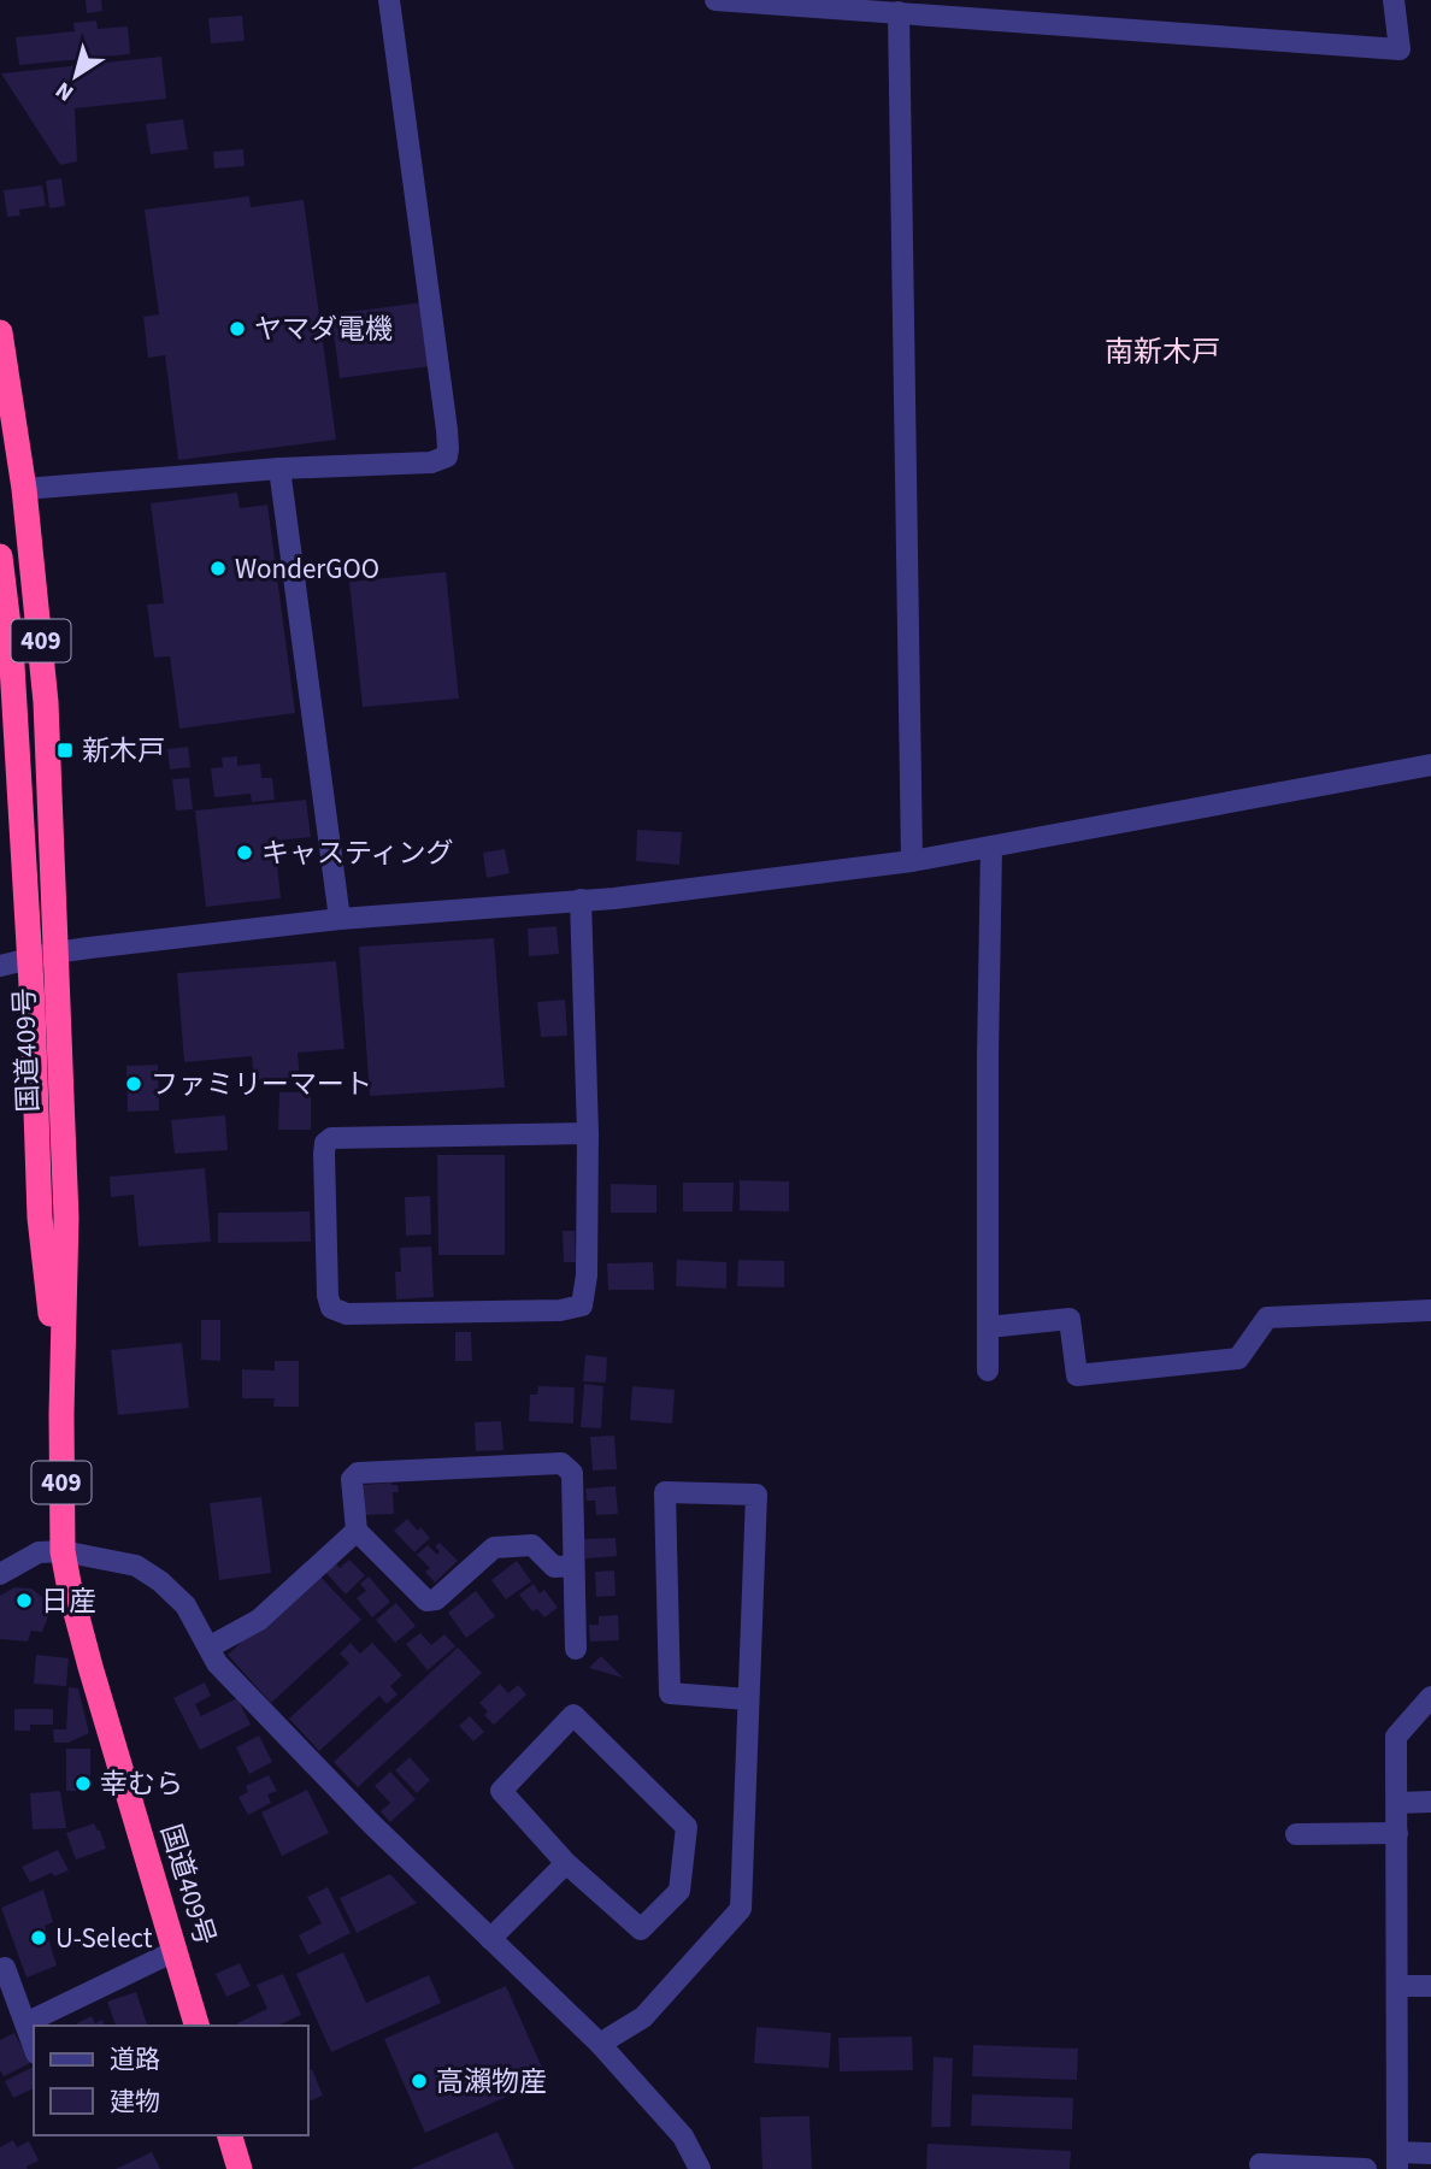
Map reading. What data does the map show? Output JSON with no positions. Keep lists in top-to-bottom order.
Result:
{
  "streets": {
    "highway": ["409", "国道409号"]
  },
  "districts": ["南新木戸"],
  "places": {
    "other": [
      "ヤマダ電機",
      "WonderGOO",
      "キャスティング",
      "ファミリーマート",
      "日産",
      "幸むら",
      "U-Select",
      "高瀨物産"
    ],
    "transit": ["新木戸"]
  },
  "legend": ["道路", "建物"],
  "north": "bottom left"
}
